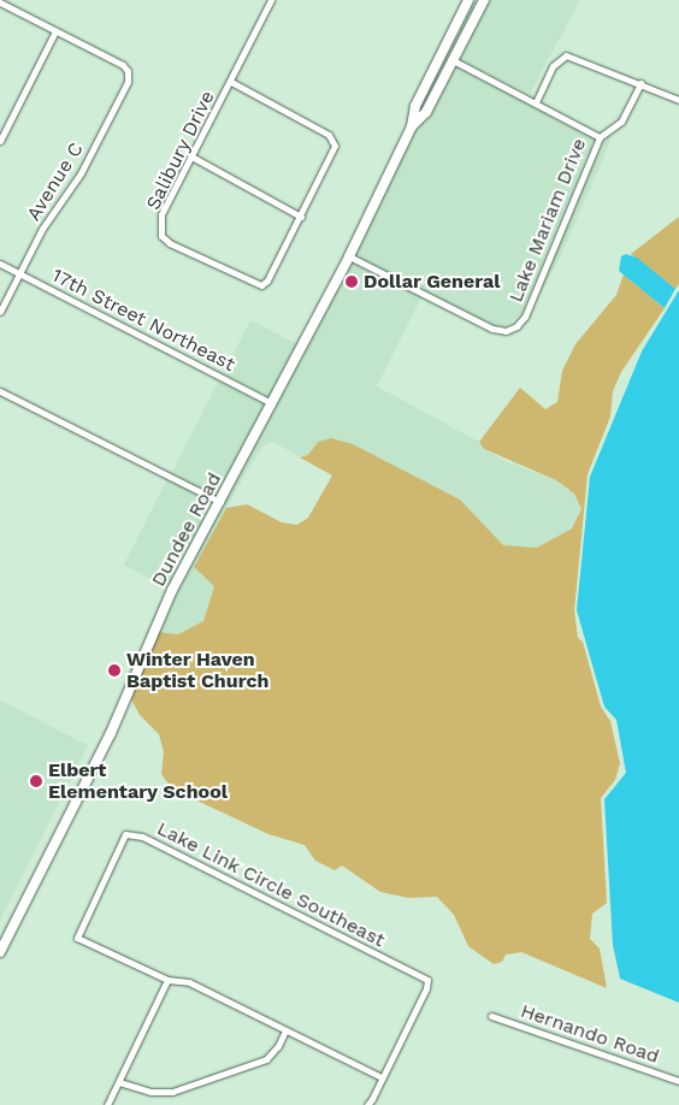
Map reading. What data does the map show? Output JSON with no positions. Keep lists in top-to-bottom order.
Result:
{
  "streets": {
    "main road": ["Dundee Road"],
    "street": [
      "Salibury Drive",
      "Avenue C",
      "Lake Mariam Drive",
      "17th Street Northeast",
      "Lake Link Circle Southeast",
      "Hernando Road"
    ]
  },
  "crossings": [
    ["Avenue C", "17th Street Northeast"],
    ["Lake Mariam Drive", "Dundee Road"],
    ["17th Street Northeast", "Dundee Road"]
  ],
  "places": ["Dollar General", "Winter Haven Baptist Church", "Elbert Elementary School"]
}
